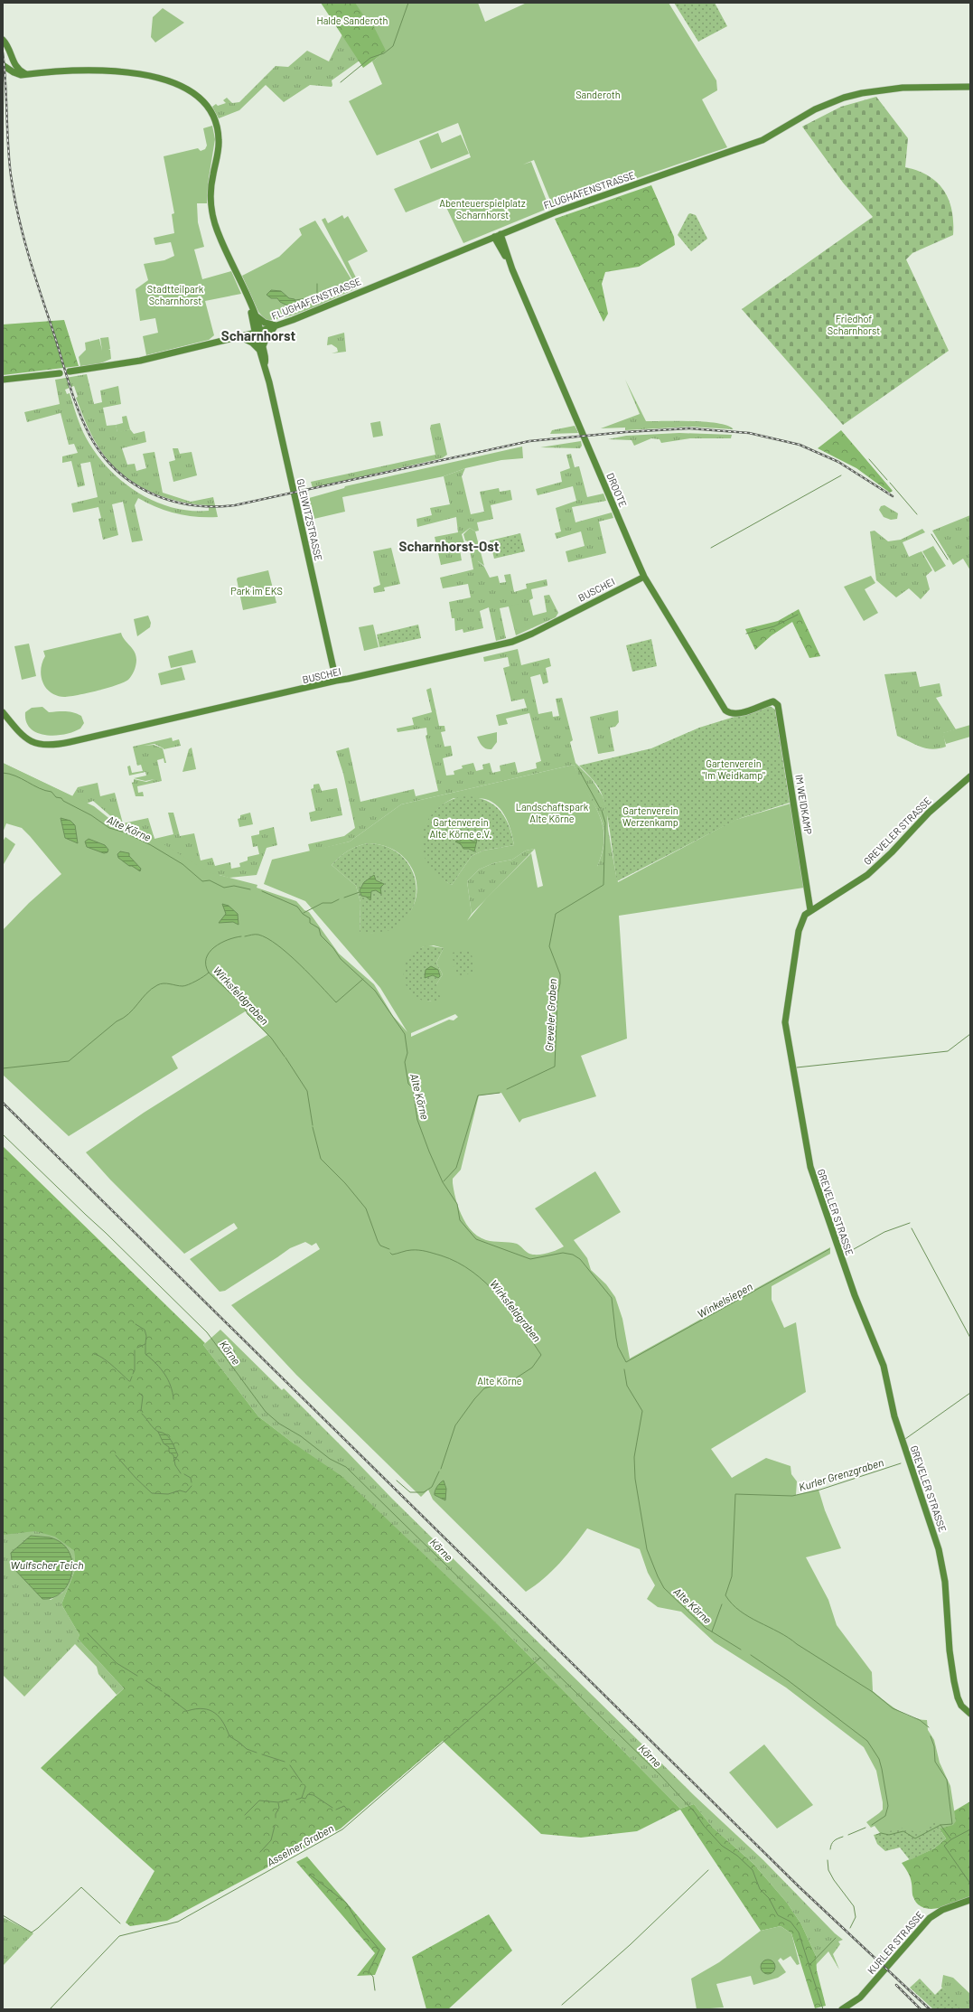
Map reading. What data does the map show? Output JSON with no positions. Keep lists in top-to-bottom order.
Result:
{
  "streets": {
    "street": [
      "FLUGHAFENSTRASSE",
      "DROOTE",
      "GLEIWITZSTRASSE",
      "BUSCHEI",
      "IM WEIDKAMP",
      "GREVELER STRASSE",
      "KURLER STRASSE"
    ]
  },
  "crossings": [
    ["FLUGHAFENSTRASSE", "DROOTE"],
    ["FLUGHAFENSTRASSE", "GLEIWITZSTRASSE"],
    ["DROOTE", "BUSCHEI"],
    ["DROOTE", "IM WEIDKAMP"],
    ["GLEIWITZSTRASSE", "BUSCHEI"],
    ["IM WEIDKAMP", "GREVELER STRASSE"]
  ],
  "districts": ["Scharnhorst", "Scharnhorst-Ost"],
  "water": [
    "Alte Körne",
    "Wirksfeldgraben",
    "Greveler Graben",
    "Winkelsiepen",
    "Körne",
    "Kurler Grenzgraben",
    "Wulfscher Teich",
    "Asselner Graben"
  ],
  "parks": [
    "Halde Sanderoth",
    "Sanderoth",
    "Abenteuerspielplatz Scharnhorst",
    "Stadtteilpark Scharnhorst",
    "Friedhof Scharnhorst",
    "Park im EKS",
    "Gartenverein \"Im Weidkamp\"",
    "Landschaftspark Alte Körne",
    "Gartenverein Werzenkamp",
    "Gartenverein Alte Körne e.V.",
    "Alte Körne"
  ]
}
